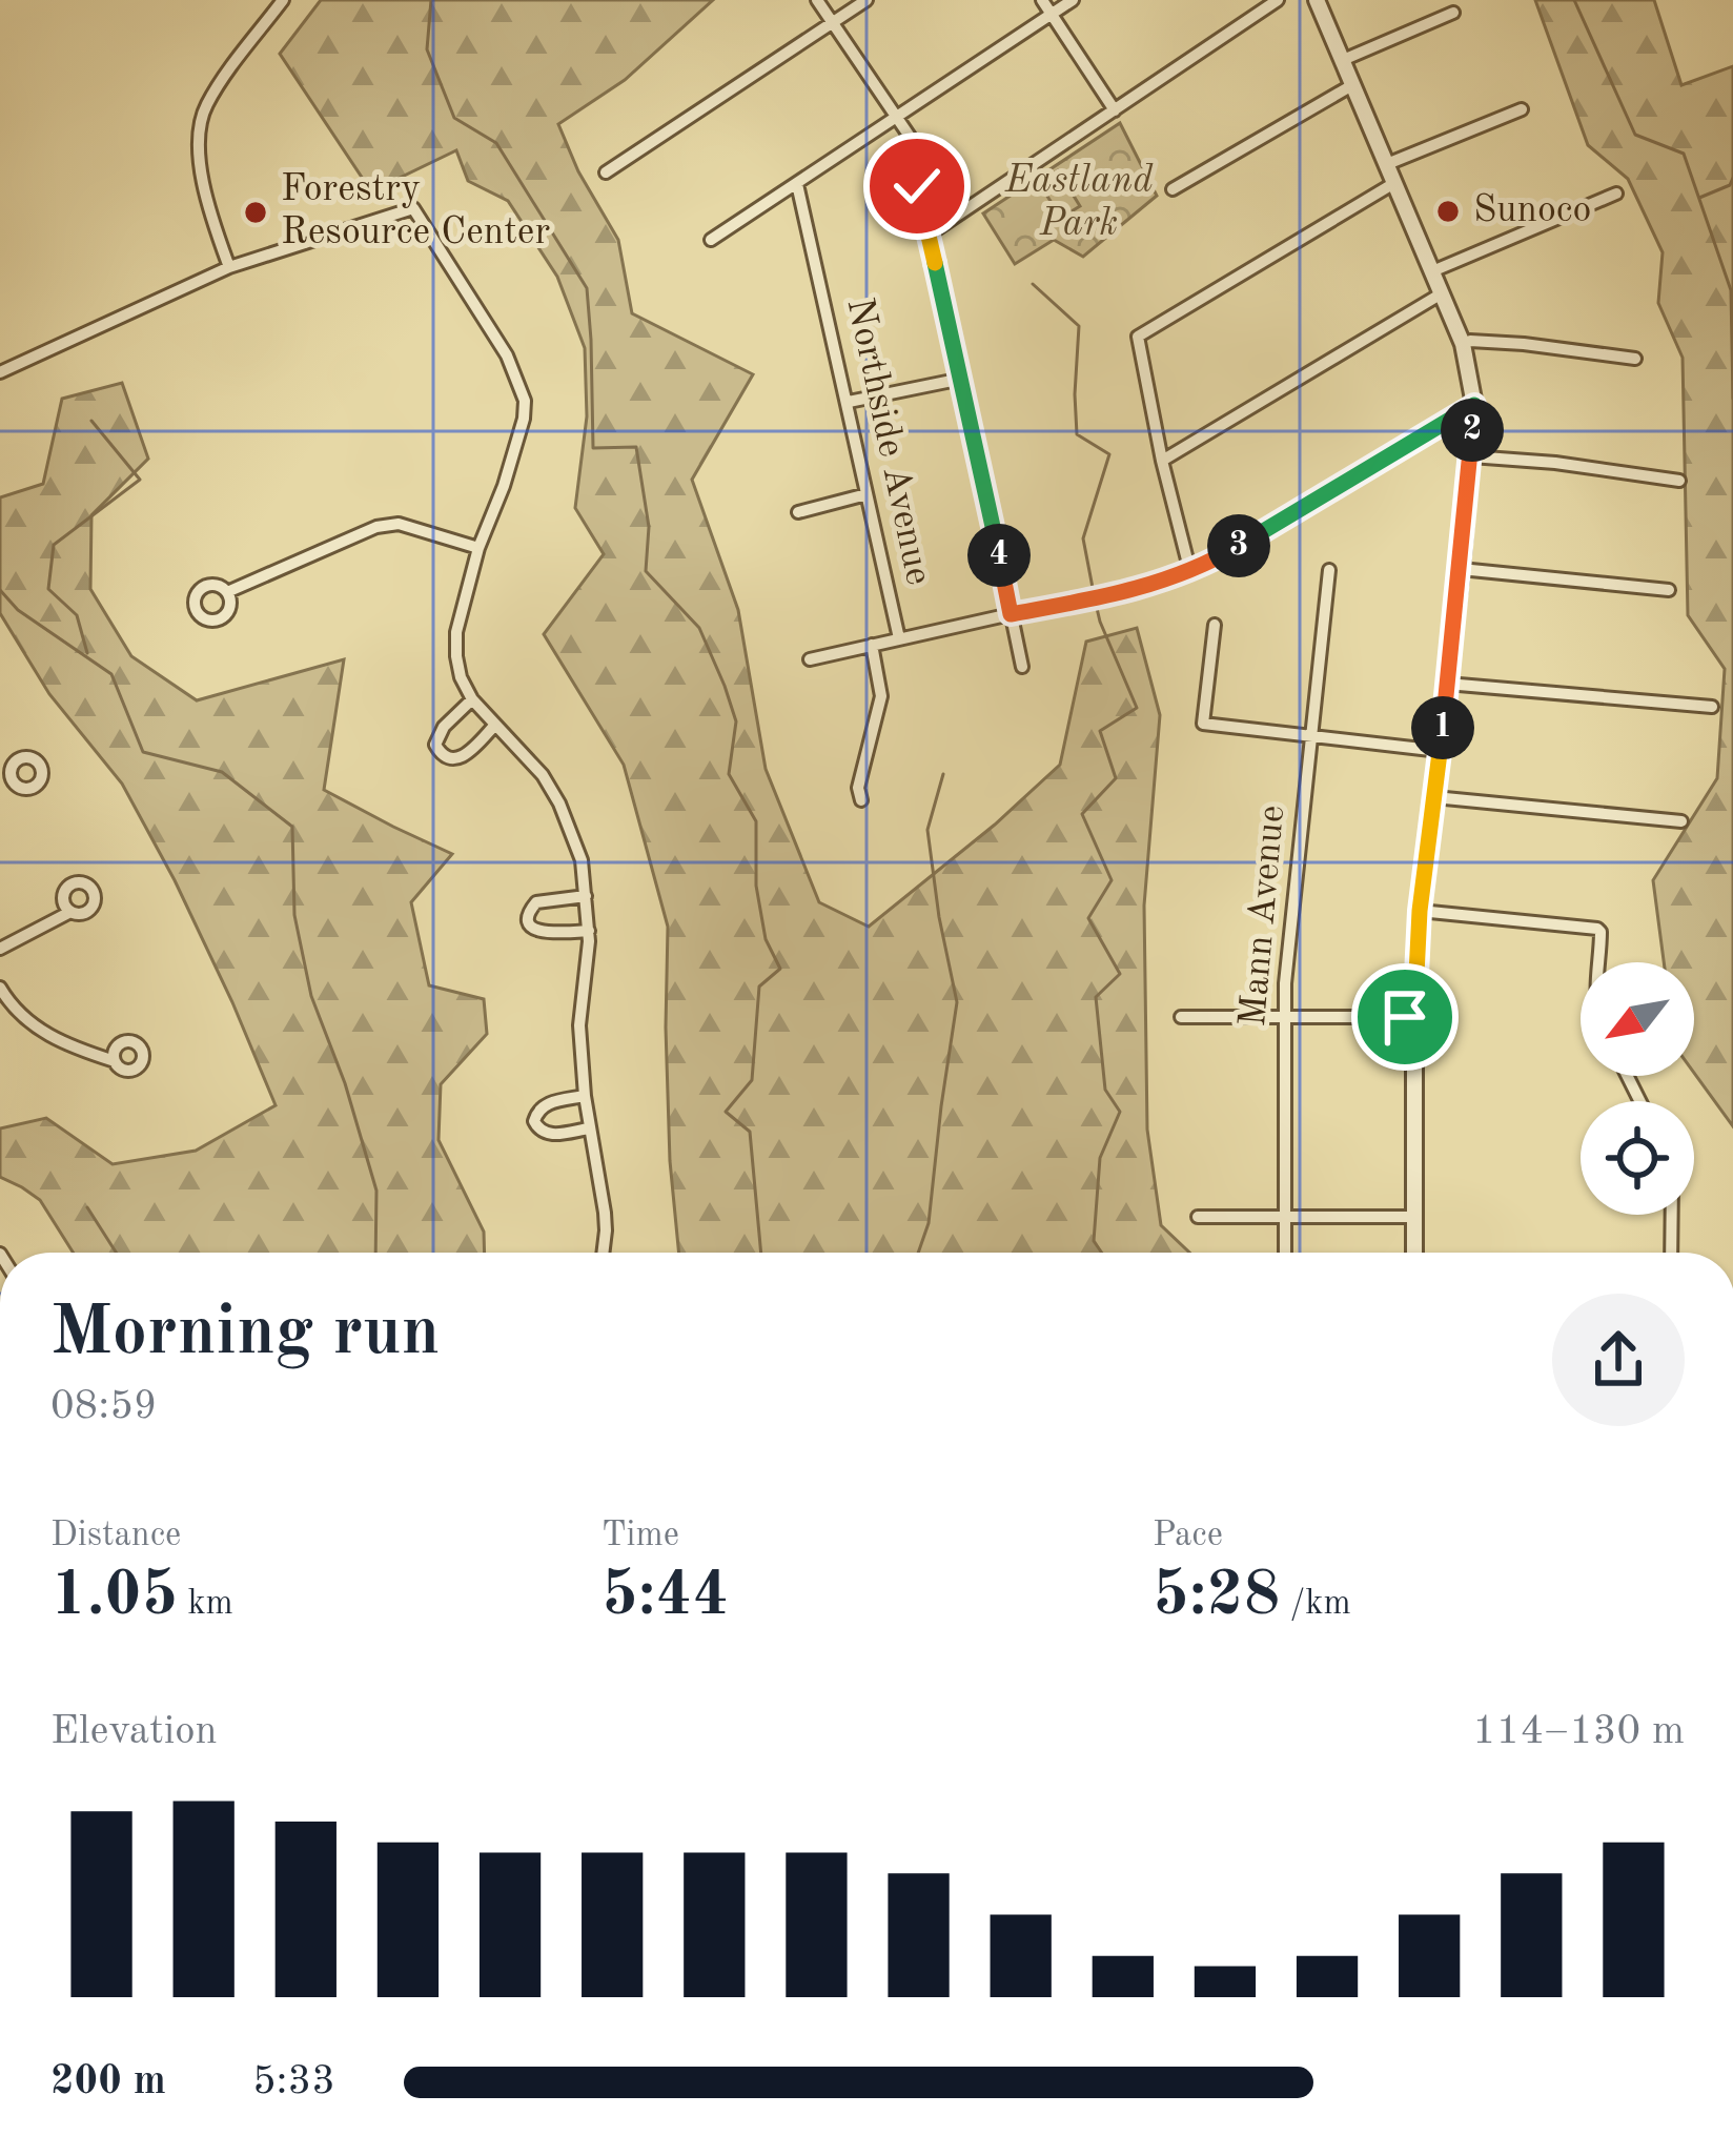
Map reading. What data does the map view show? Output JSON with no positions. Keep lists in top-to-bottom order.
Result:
{
  "streets": {
    "street": ["Northside Avenue", "Mann Avenue"]
  },
  "parks": ["Eastland Park"],
  "places": ["Sunoco", "Forestry Resource Center"],
  "north": "bottom left",
  "page": {
    "pins": [
      "2",
      "3",
      "4",
      "1"
    ],
    "heading": ["Morning run", "08:59"],
    "stats": [
      ["Distance", "1.05 km"],
      ["Time", "5:44"],
      ["Pace", "5:28 /km"]
    ],
    "chart": ["Elevation", "114–130 m"],
    "list": [
      {
        "name": "200 m",
        "note": "5:33"
      }
    ]
  }
}
